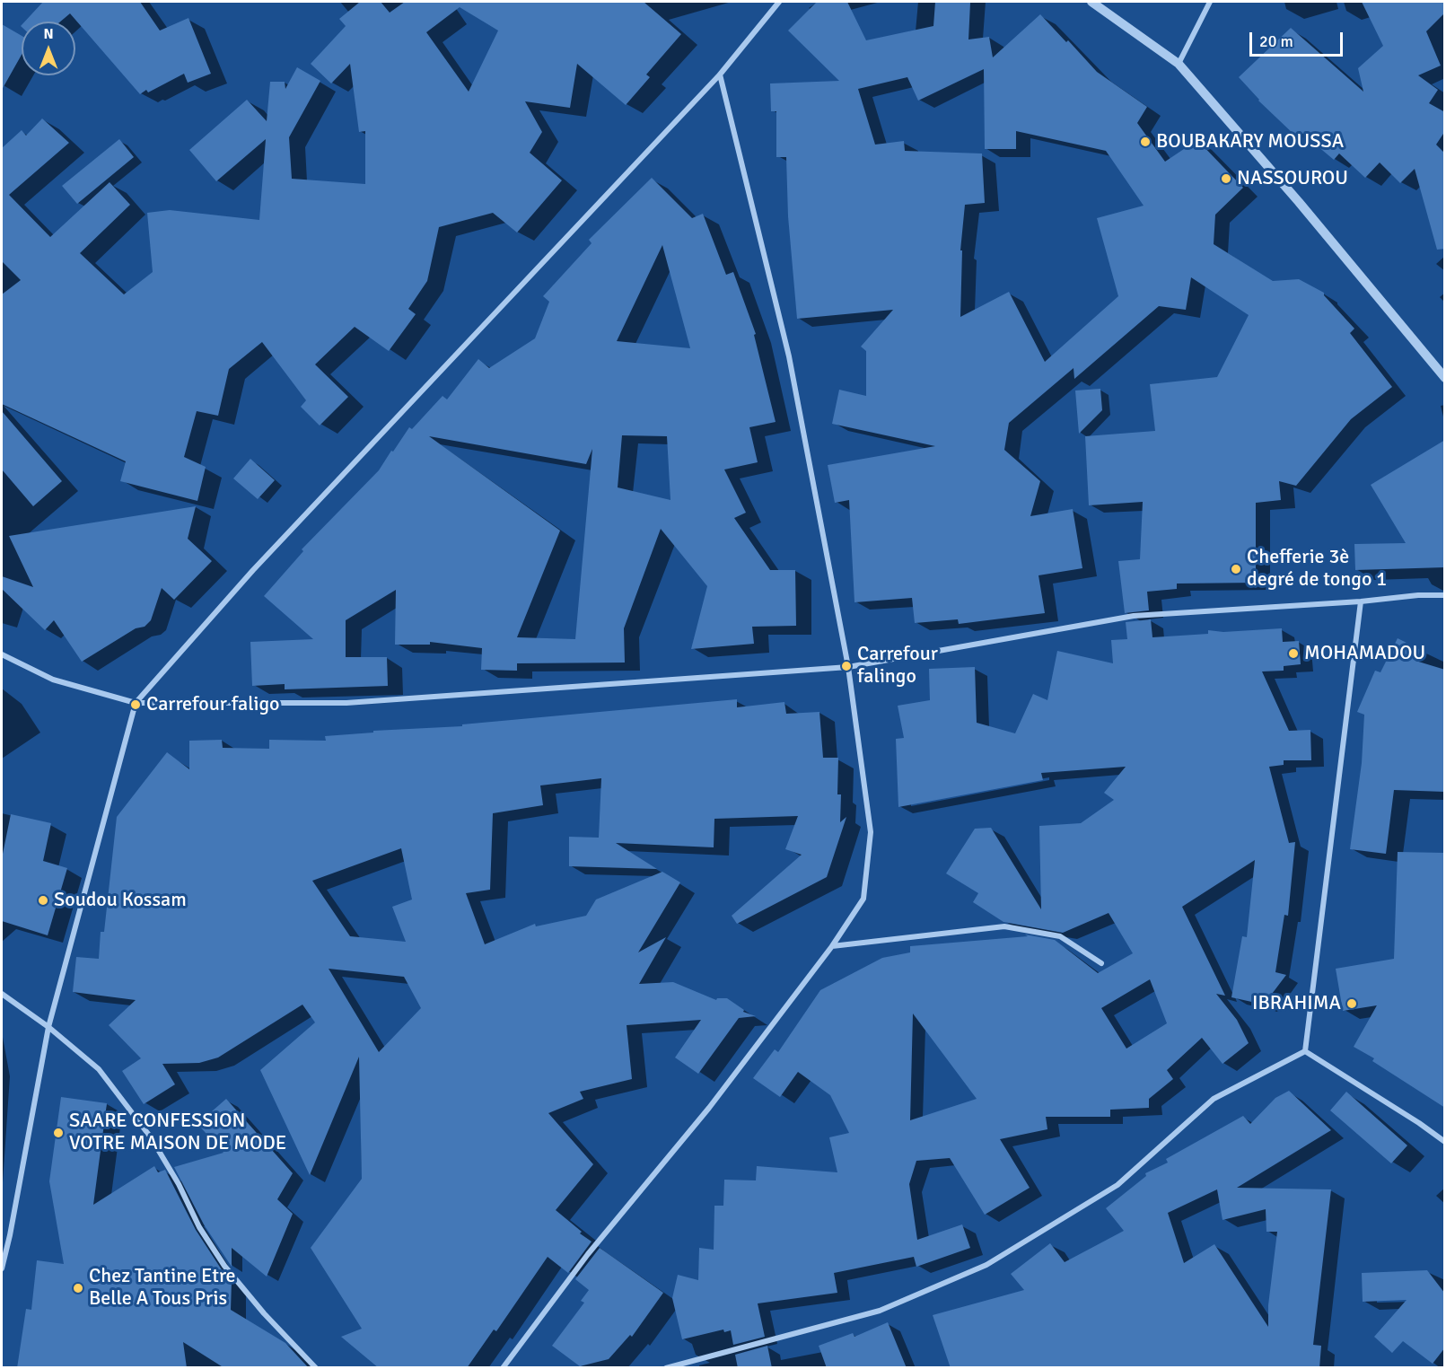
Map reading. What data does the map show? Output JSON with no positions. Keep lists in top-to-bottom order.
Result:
{
  "places": [
    "BOUBAKARY MOUSSA",
    "NASSOUROU",
    "Chefferie 3è degré de tongo 1",
    "MOHAMADOU",
    "Carrefour falingo",
    "Carrefour faligo",
    "Soudou Kossam",
    "IBRAHIMA",
    "SAARE CONFESSION VOTRE MAISON DE MODE",
    "Chez Tantine Etre Belle A Tous Pris"
  ],
  "scale_bar": "20 m",
  "north": "top"
}
